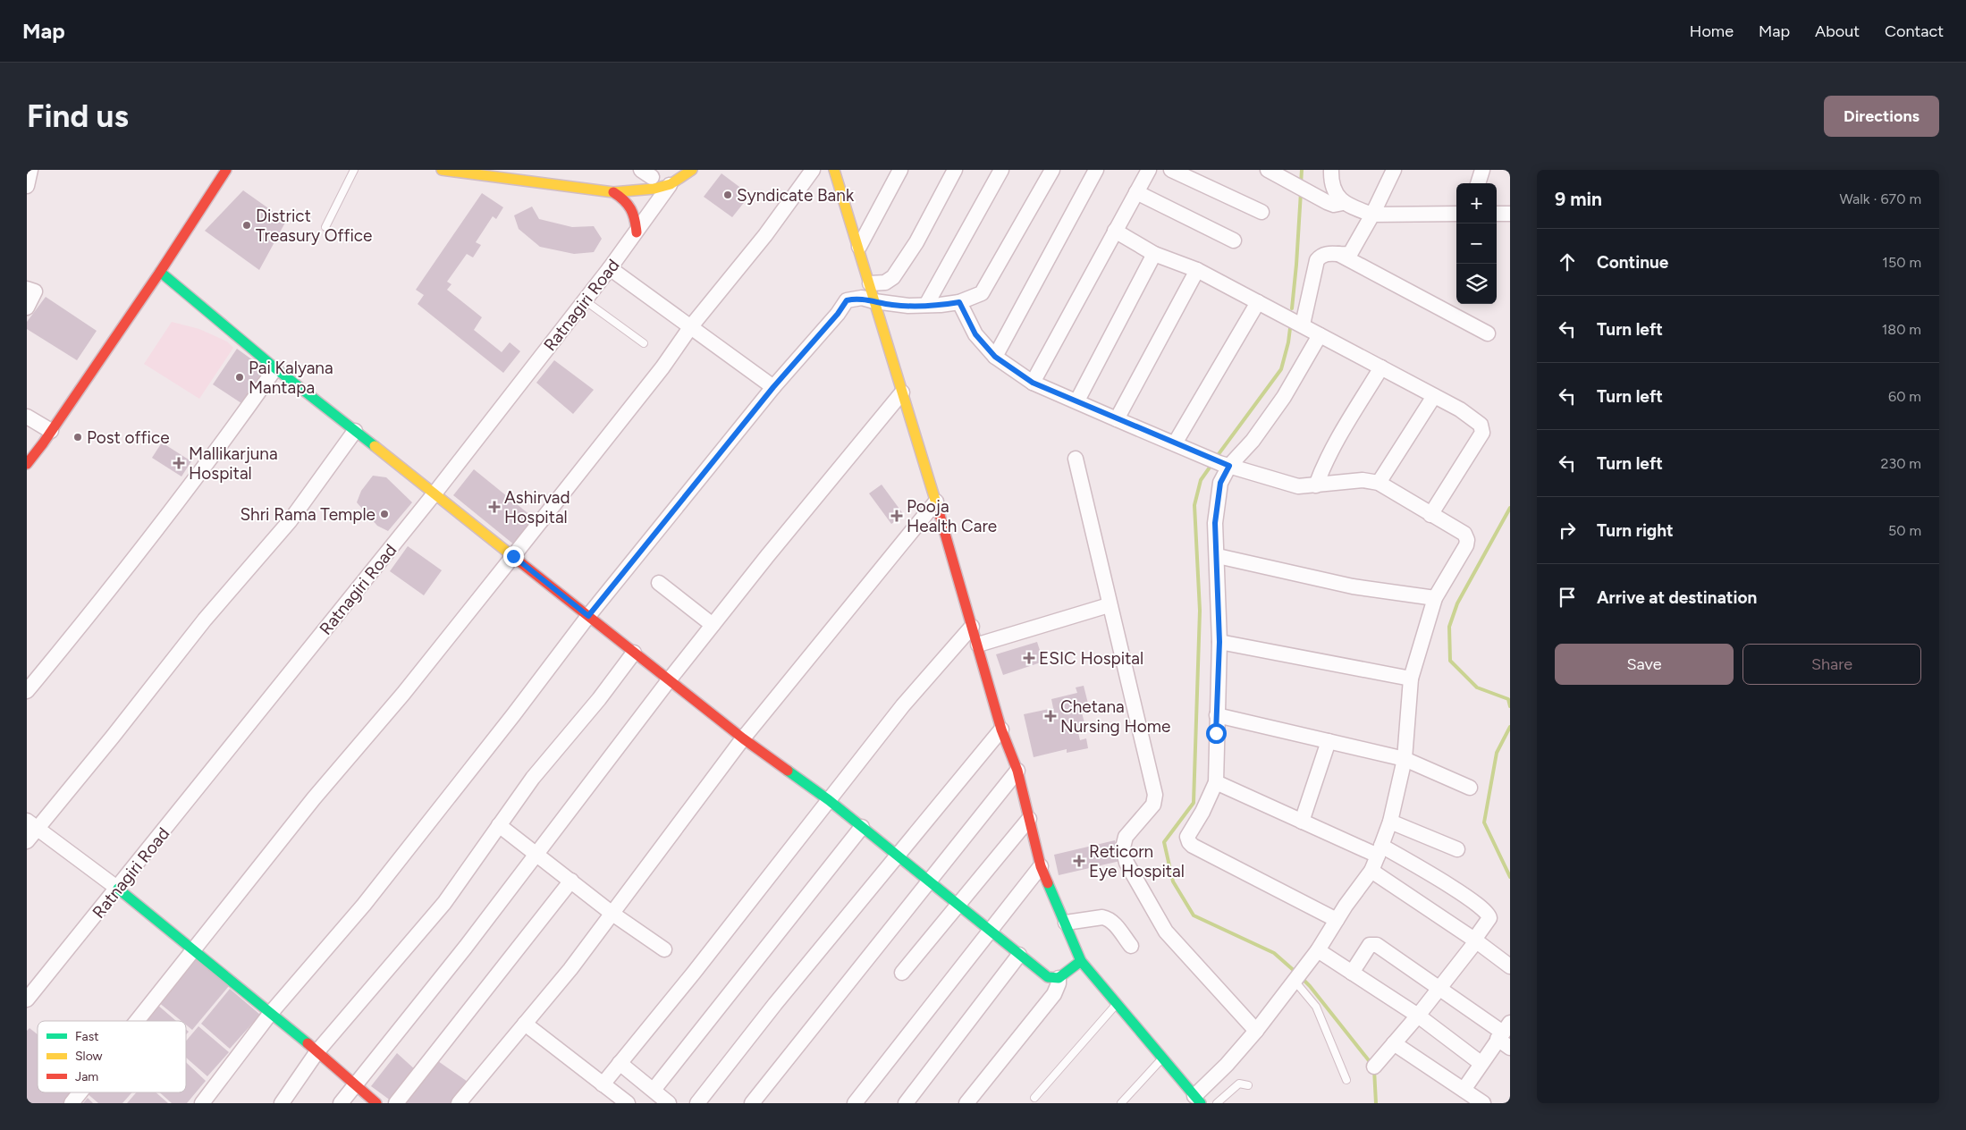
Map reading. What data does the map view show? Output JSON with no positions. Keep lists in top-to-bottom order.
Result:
{
  "streets": {
    "street": ["Ratnagiri Road"]
  },
  "places": {
    "other": [
      "Syndicate Bank",
      "District Treasury Office",
      "Pai Kalyana Mantapa",
      "Post office",
      "Shri Rama Temple"
    ],
    "health": [
      "Mallikarjuna Hospital",
      "Ashirvad Hospital",
      "Pooja Health Care",
      "ESIC Hospital",
      "Chetana Nursing Home",
      "Reticorn Eye Hospital"
    ]
  },
  "legend": ["Fast", "Slow", "Jam"],
  "page": {
    "header": "Map",
    "nav": [
      "Home",
      "Map",
      "About",
      "Contact"
    ],
    "buttons": [
      "Directions",
      ["Save", "Share"]
    ],
    "title": "Find us",
    "heading": ["9 min", "Walk · 670 m"],
    "map_buttons": ["+", "−"],
    "list": [
      ["Continue", "150 m"],
      ["Turn left", "180 m"],
      ["Turn left", "60 m"],
      ["Turn left", "230 m"],
      ["Turn right", "50 m"],
      "Arrive at destination"
    ]
  }
}
